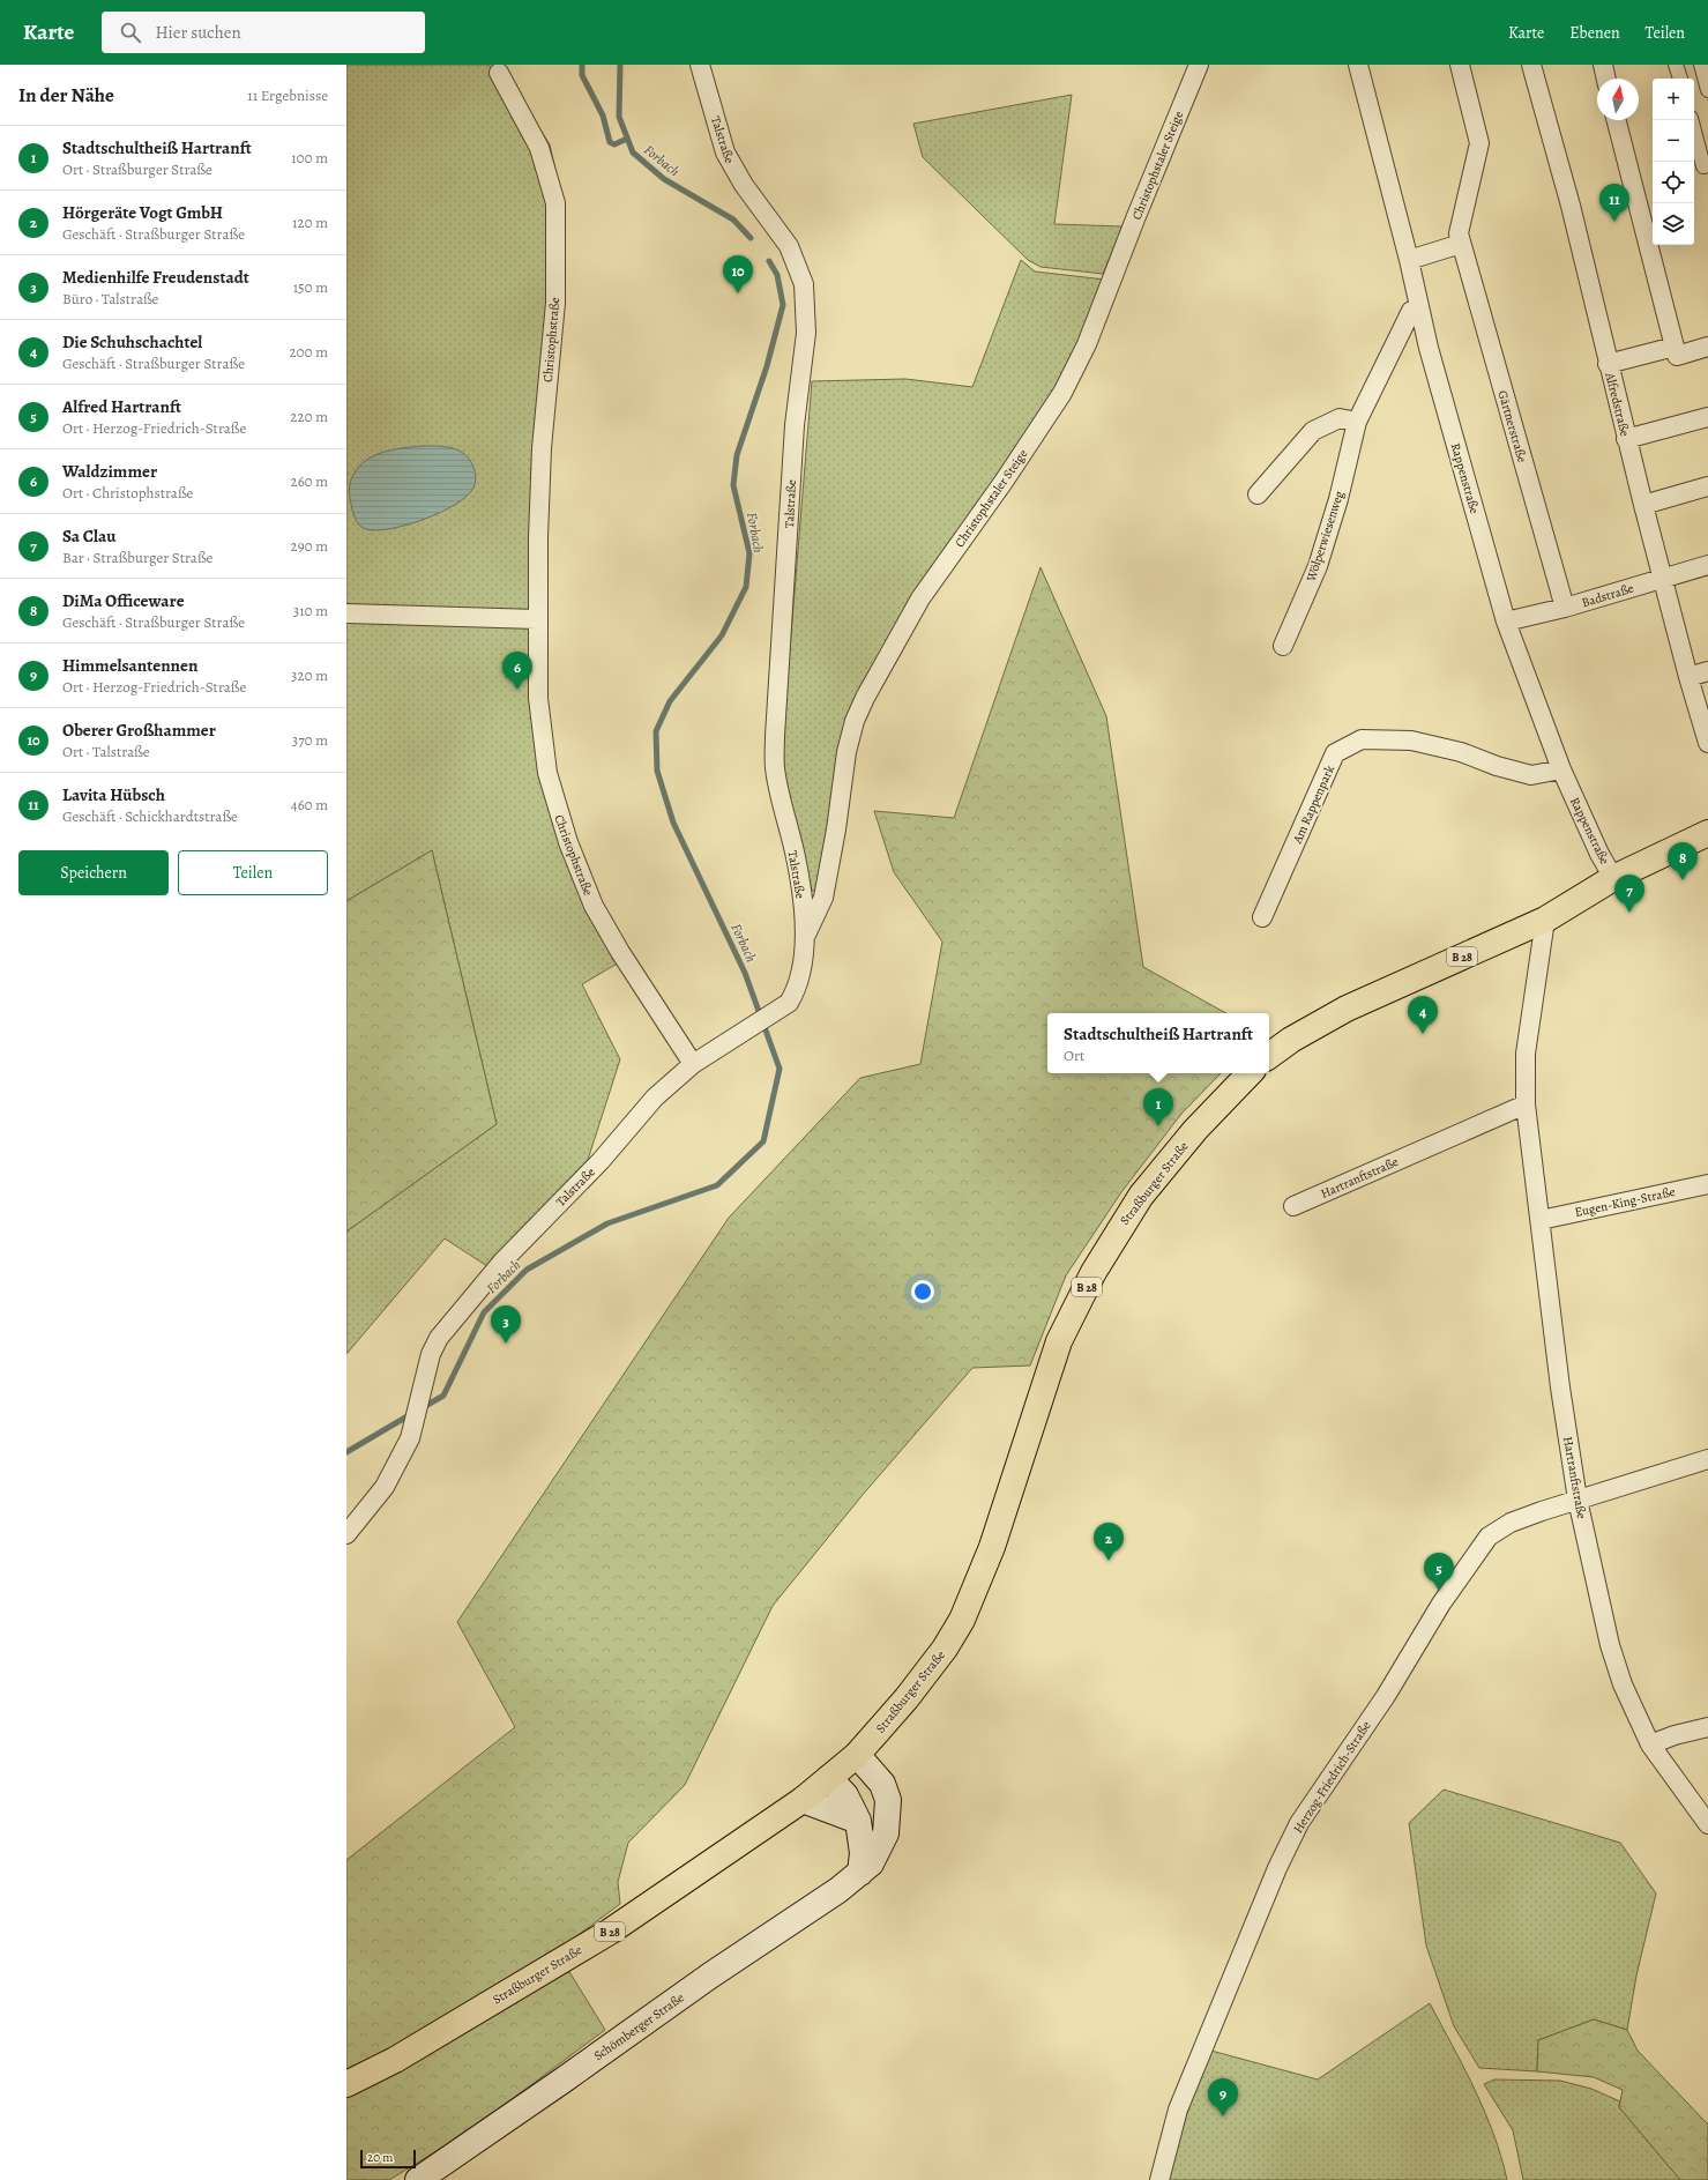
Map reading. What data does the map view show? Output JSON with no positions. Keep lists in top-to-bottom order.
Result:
{
  "streets": {
    "main road": ["B 28", "Straßburger Straße", "Schömberger Straße"],
    "street": [
      "Talstraße",
      "Christophstaler Steige",
      "Christophstraße",
      "Alfredstraße",
      "Gärtnerstraße",
      "Rappenstraße",
      "Wölperwiesenweg",
      "Badstraße",
      "Am Rappenpark",
      "Hartranftstraße",
      "Eugen-King-Straße",
      "Herzog-Friedrich-Straße"
    ]
  },
  "crossings": [
    ["Talstraße", "Christophstaler Steige"],
    ["Talstraße", "Christophstraße"],
    ["Alfredstraße", "Badstraße"],
    ["Gärtnerstraße", "Badstraße"],
    ["Rappenstraße", "Wölperwiesenweg"],
    ["Rappenstraße", "Badstraße"],
    ["Rappenstraße", "Am Rappenpark"],
    ["Rappenstraße", "B 28"],
    ["B 28", "Hartranftstraße"],
    ["Hartranftstraße", "Eugen-King-Straße"],
    ["Hartranftstraße", "Herzog-Friedrich-Straße"],
    ["Straßburger Straße", "Schömberger Straße"]
  ],
  "water": ["Forbach"],
  "scale_bar": "20 m",
  "north": "top",
  "page": {
    "header": "Karte",
    "search": "Hier suchen",
    "nav": ["Karte", "Ebenen", "Teilen"],
    "heading": ["In der Nähe", "11 Ergebnisse"],
    "map_buttons": ["+", "−"],
    "list": [
      {
        "mark": "1",
        "name": "Stadtschultheiß Hartranft",
        "note": "Ort · Straßburger Straße",
        "value": "100 m"
      },
      {
        "mark": "2",
        "name": "Hörgeräte Vogt GmbH",
        "note": "Geschäft · Straßburger Straße",
        "value": "120 m"
      },
      {
        "mark": "3",
        "name": "Medienhilfe Freudenstadt",
        "note": "Büro · Talstraße",
        "value": "150 m"
      },
      {
        "mark": "4",
        "name": "Die Schuhschachtel",
        "note": "Geschäft · Straßburger Straße",
        "value": "200 m"
      },
      {
        "mark": "5",
        "name": "Alfred Hartranft",
        "note": "Ort · Herzog-Friedrich-Straße",
        "value": "220 m"
      },
      {
        "mark": "6",
        "name": "Waldzimmer",
        "note": "Ort · Christophstraße",
        "value": "260 m"
      },
      {
        "mark": "7",
        "name": "Sa Clau",
        "note": "Bar · Straßburger Straße",
        "value": "290 m"
      },
      {
        "mark": "8",
        "name": "DiMa Officeware",
        "note": "Geschäft · Straßburger Straße",
        "value": "310 m"
      },
      {
        "mark": "9",
        "name": "Himmelsantennen",
        "note": "Ort · Herzog-Friedrich-Straße",
        "value": "320 m"
      },
      {
        "mark": "10",
        "name": "Oberer Großhammer",
        "note": "Ort · Talstraße",
        "value": "370 m"
      },
      {
        "mark": "11",
        "name": "Lavita Hübsch",
        "note": "Geschäft · Schickhardtstraße",
        "value": "460 m"
      }
    ],
    "pins": [
      "11",
      "10",
      "6",
      "8",
      "7",
      "4",
      "1",
      "3",
      "2",
      "5",
      "9"
    ],
    "buttons": ["Speichern", "Teilen"],
    "popup": ["Stadtschultheiß Hartranft", "Ort"],
    "scale": "20 m"
  }
}
